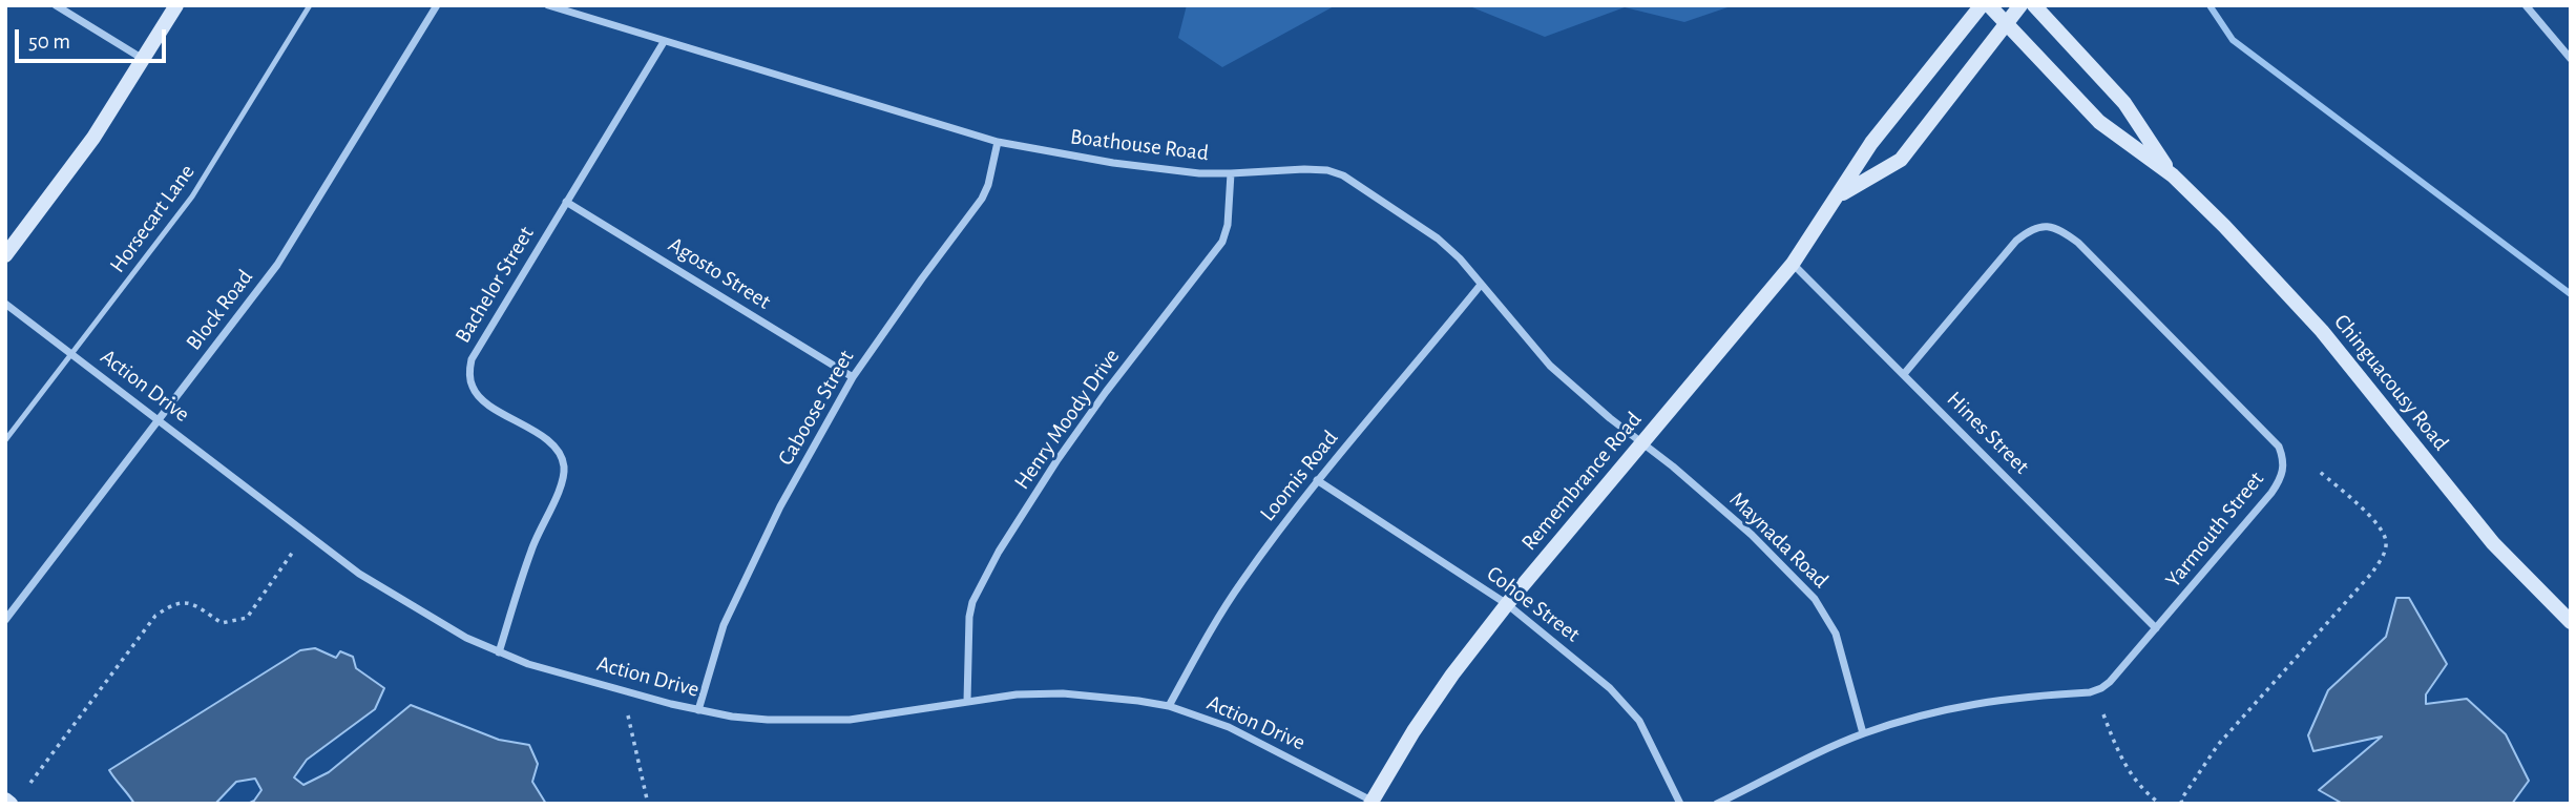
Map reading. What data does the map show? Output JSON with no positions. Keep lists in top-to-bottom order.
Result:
{
  "streets": {
    "street": [
      "Boathouse Road",
      "Agosto Street",
      "Bachelor Street",
      "Block Road",
      "Chinguacousy Road",
      "Action Drive",
      "Caboose Street",
      "Henry Moody Drive",
      "Hines Street",
      "Loomis Road",
      "Remembrance Road",
      "Yarmouth Street",
      "Maynada Road",
      "Cohoe Street"
    ],
    "lane": ["Horsecart Lane"]
  },
  "crossings": [
    ["Boathouse Road", "Bachelor Street"],
    ["Boathouse Road", "Caboose Street"],
    ["Boathouse Road", "Henry Moody Drive"],
    ["Boathouse Road", "Loomis Road"],
    ["Boathouse Road", "Remembrance Road"],
    ["Boathouse Road", "Maynada Road"],
    ["Horsecart Lane", "Action Drive"],
    ["Agosto Street", "Bachelor Street"],
    ["Agosto Street", "Caboose Street"],
    ["Bachelor Street", "Action Drive"],
    ["Block Road", "Action Drive"],
    ["Chinguacousy Road", "Remembrance Road"],
    ["Action Drive", "Caboose Street"],
    ["Action Drive", "Henry Moody Drive"],
    ["Action Drive", "Loomis Road"],
    ["Action Drive", "Remembrance Road"],
    ["Hines Street", "Remembrance Road"],
    ["Hines Street", "Yarmouth Street"],
    ["Loomis Road", "Cohoe Street"],
    ["Remembrance Road", "Maynada Road"],
    ["Remembrance Road", "Cohoe Street"],
    ["Yarmouth Street", "Maynada Road"]
  ],
  "scale_bar": "50 m"
}
